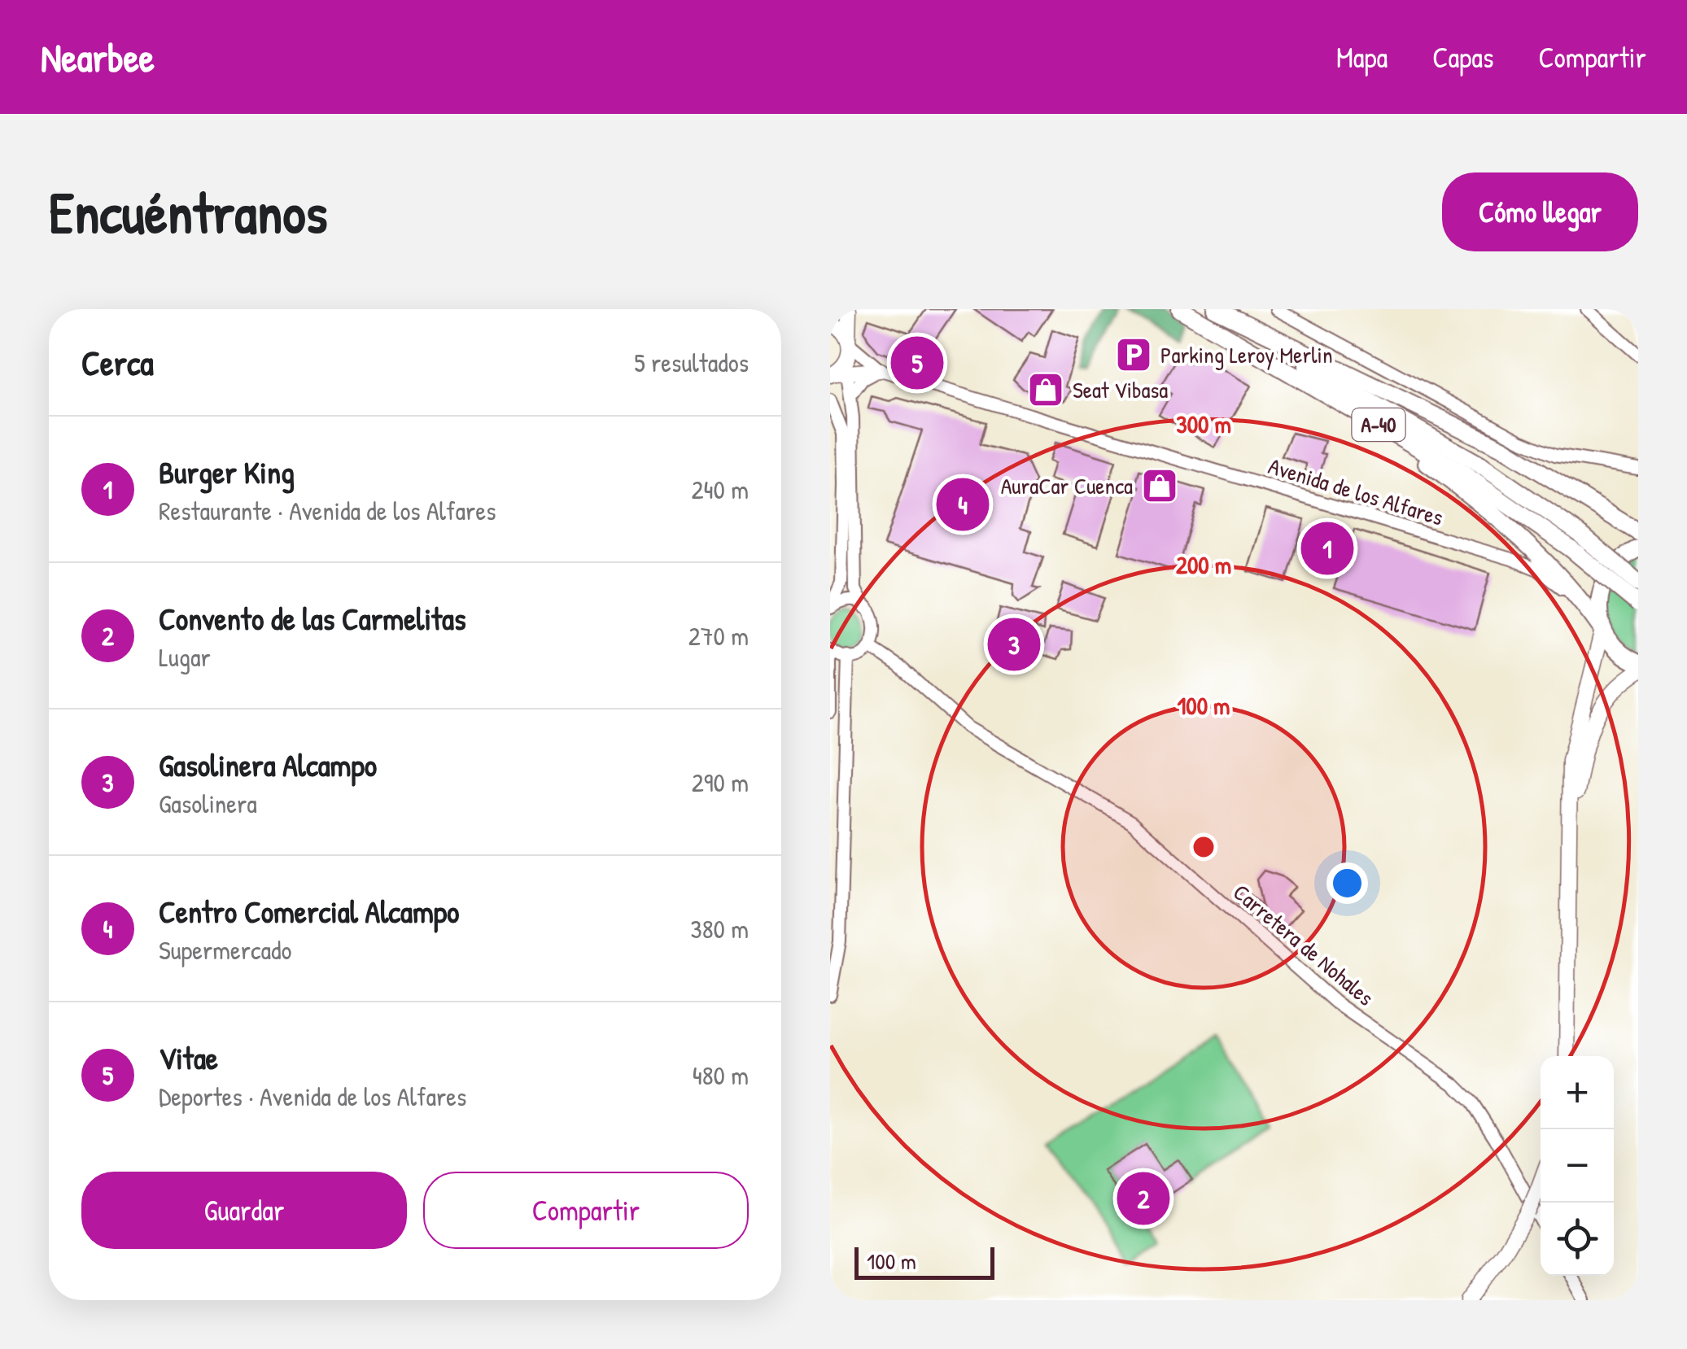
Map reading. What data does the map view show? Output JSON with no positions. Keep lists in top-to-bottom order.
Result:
{
  "streets": {
    "highway": ["A-40"],
    "street": ["Avenida de los Alfares", "Carretera de Nohales"]
  },
  "places": {
    "parking": ["Parking Leroy Merlin"],
    "shop": ["Seat Vibasa", "AuraCar Cuenca"]
  },
  "scale_bar": "100 m",
  "page": {
    "header": "Nearbee",
    "nav": ["Mapa", "Capas", "Compartir"],
    "buttons": [
      "Cómo llegar",
      ["Guardar", "Compartir"]
    ],
    "title": "Encuéntranos",
    "heading": ["Cerca", "5 resultados"],
    "pins": [
      "5",
      "4",
      "1",
      "3",
      "2"
    ],
    "list": [
      {
        "mark": "1",
        "name": "Burger King",
        "note": "Restaurante · Avenida de los Alfares",
        "value": "240 m"
      },
      {
        "mark": "2",
        "name": "Convento de las Carmelitas",
        "note": "Lugar",
        "value": "270 m"
      },
      {
        "mark": "3",
        "name": "Gasolinera Alcampo",
        "note": "Gasolinera",
        "value": "290 m"
      },
      {
        "mark": "4",
        "name": "Centro Comercial Alcampo",
        "note": "Supermercado",
        "value": "380 m"
      },
      {
        "mark": "5",
        "name": "Vitae",
        "note": "Deportes · Avenida de los Alfares",
        "value": "480 m"
      }
    ],
    "map_buttons": ["+", "−"],
    "scale": "100 m"
  },
  "rings": ["300 m", "200 m", "100 m"]
}
